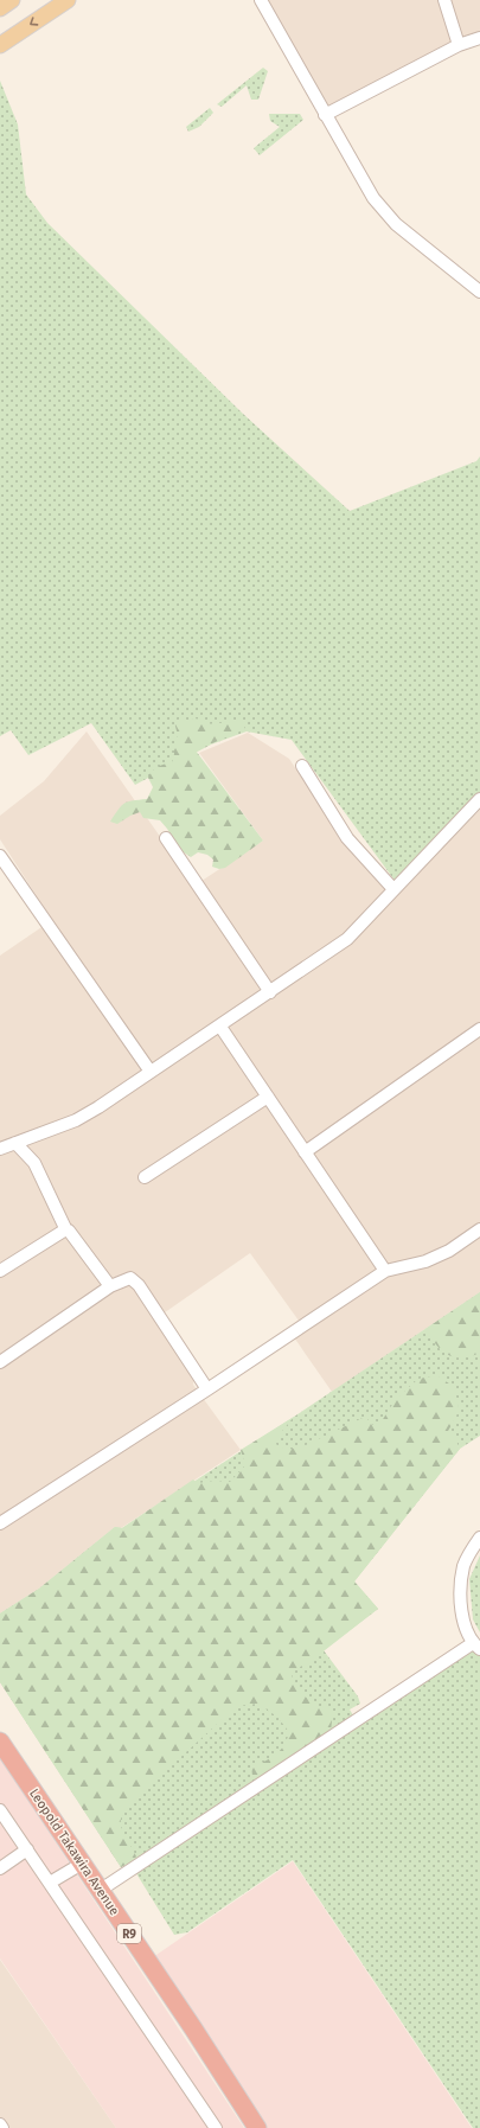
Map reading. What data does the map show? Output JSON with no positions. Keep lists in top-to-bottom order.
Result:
{
  "streets": {
    "highway": ["Leopold Takawira Avenue", "R9"]
  }
}
